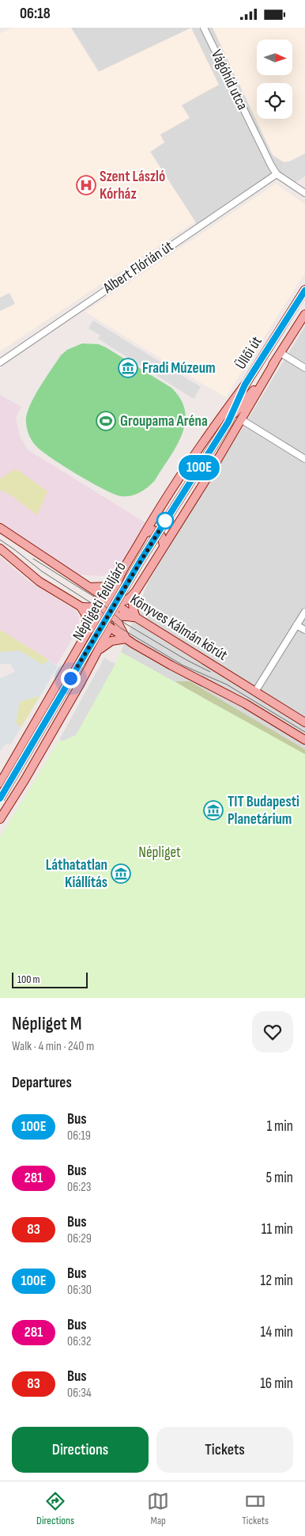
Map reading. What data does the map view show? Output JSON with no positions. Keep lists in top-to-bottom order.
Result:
{
  "streets": {
    "main road": ["Üllői út", "Népligeti felüljáró", "Könyves Kálmán körút"],
    "street": ["Vágóhíd utca", "Albert Flórián út"]
  },
  "crossings": [
    ["Vágóhíd utca", "Albert Flórián út"],
    ["Üllői út", "Népligeti felüljáró"]
  ],
  "parks": ["Népliget"],
  "places": {
    "hospital": ["Szent László Kórház"],
    "museum": ["Fradi Múzeum", "TIT Budapesti Planetárium", "Láthatatlan Kiállítás"],
    "sports": ["Groupama Aréna"]
  },
  "lines": ["bus line 100E"],
  "scale_bar": "100 m",
  "north": "right",
  "page": {
    "status": "06:18",
    "on_map": "100E",
    "scale": "100 m",
    "heading": [
      ["Népliget M", "Walk · 4 min · 240 m"],
      "Departures"
    ],
    "list": [
      {
        "mark": "100E",
        "name": "Bus",
        "note": "06:19",
        "value": "1 min"
      },
      {
        "mark": "281",
        "name": "Bus",
        "note": "06:23",
        "value": "5 min"
      },
      {
        "mark": "83",
        "name": "Bus",
        "note": "06:29",
        "value": "11 min"
      },
      {
        "mark": "100E",
        "name": "Bus",
        "note": "06:30",
        "value": "12 min"
      },
      {
        "mark": "281",
        "name": "Bus",
        "note": "06:32",
        "value": "14 min"
      },
      {
        "mark": "83",
        "name": "Bus",
        "note": "06:34",
        "value": "16 min"
      }
    ],
    "buttons": ["Directions", "Tickets"],
    "tabs": ["Directions", "Map", "Tickets"]
  }
}
